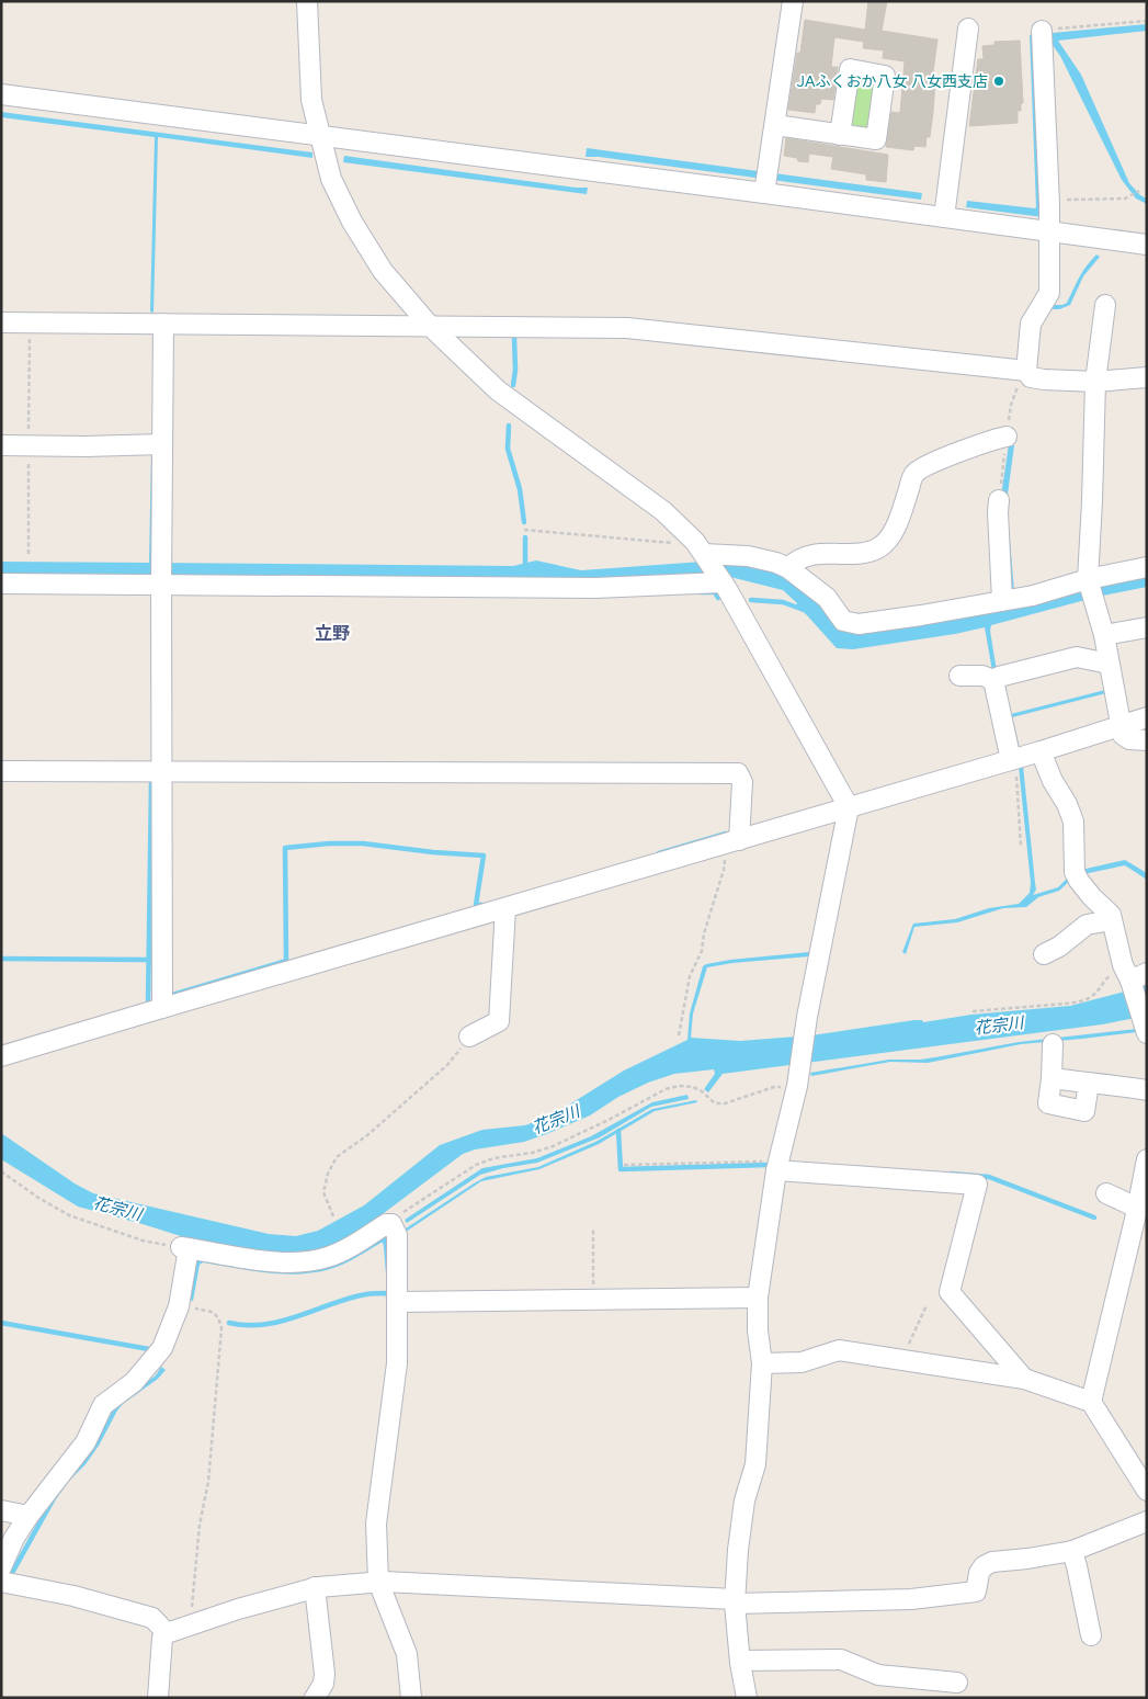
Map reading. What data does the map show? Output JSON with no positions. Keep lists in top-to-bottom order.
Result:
{
  "districts": ["立野"],
  "water": ["花宗川"],
  "places": ["JAふくおか八女 八女西支店"]
}
